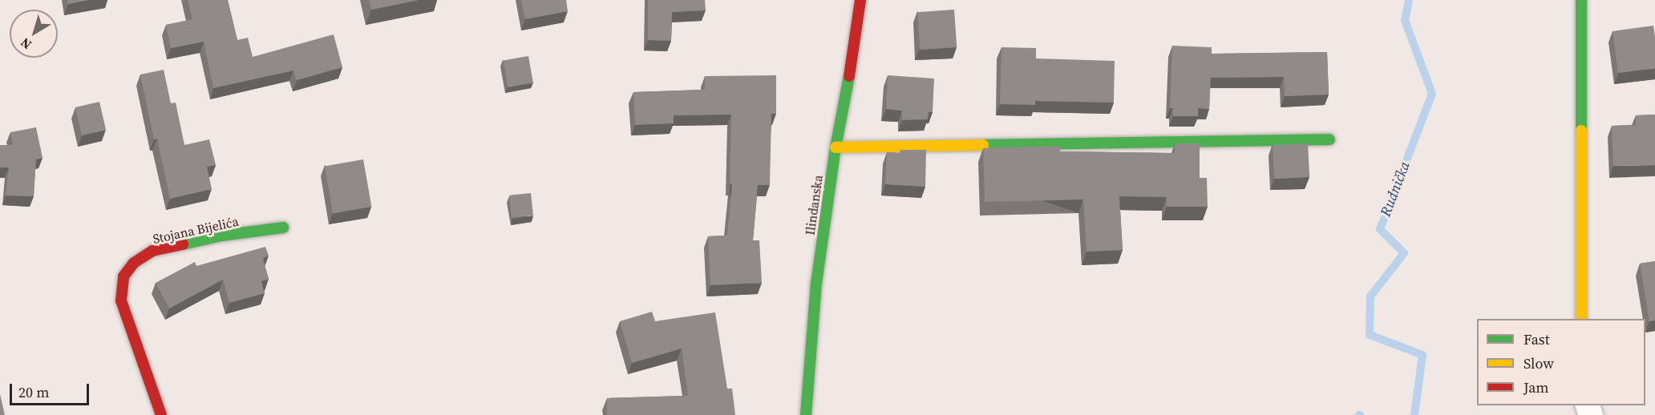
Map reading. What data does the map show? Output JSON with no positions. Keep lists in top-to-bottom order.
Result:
{
  "streets": {
    "street": ["Ilindanska", "Stojana Bijelića"]
  },
  "water": ["Rudnička"],
  "legend": ["Fast", "Slow", "Jam"],
  "scale_bar": "20 m",
  "north": "bottom left"
}
